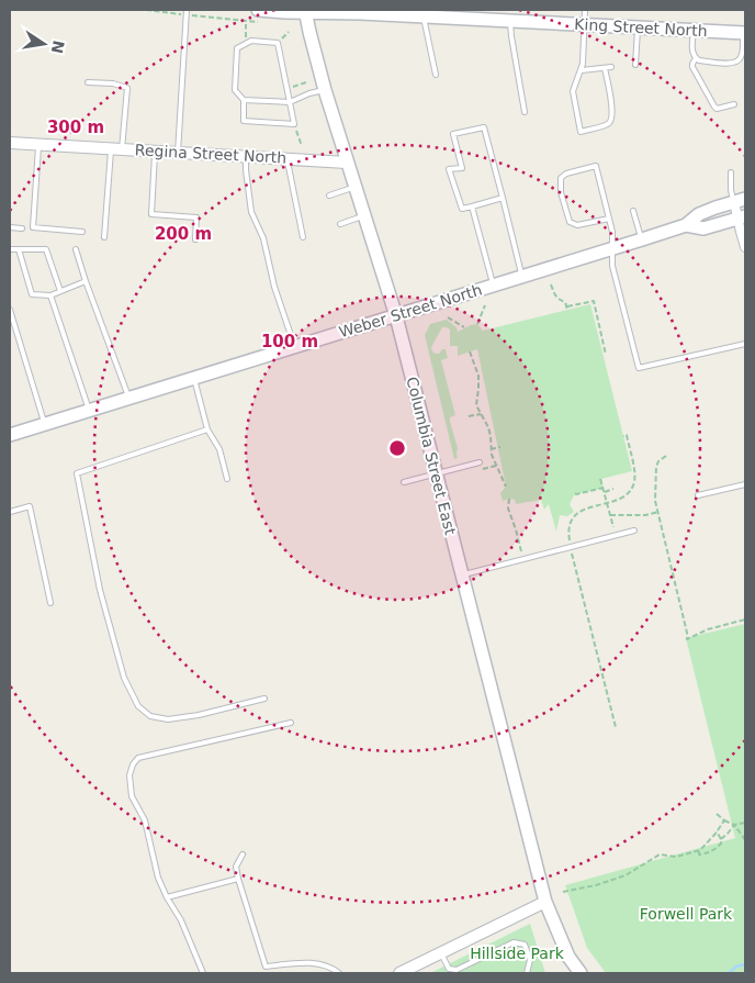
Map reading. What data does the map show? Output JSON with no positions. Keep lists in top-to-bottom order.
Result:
{
  "streets": {
    "main road": ["King Street North", "Weber Street North", "Columbia Street East"],
    "street": ["Regina Street North"]
  },
  "crossings": [
    ["King Street North", "Columbia Street East"],
    ["Regina Street North", "Columbia Street East"],
    ["Weber Street North", "Columbia Street East"]
  ],
  "parks": ["Forwell Park", "Hillside Park"],
  "north": "right",
  "rings": ["300 m", "200 m", "100 m"]
}
